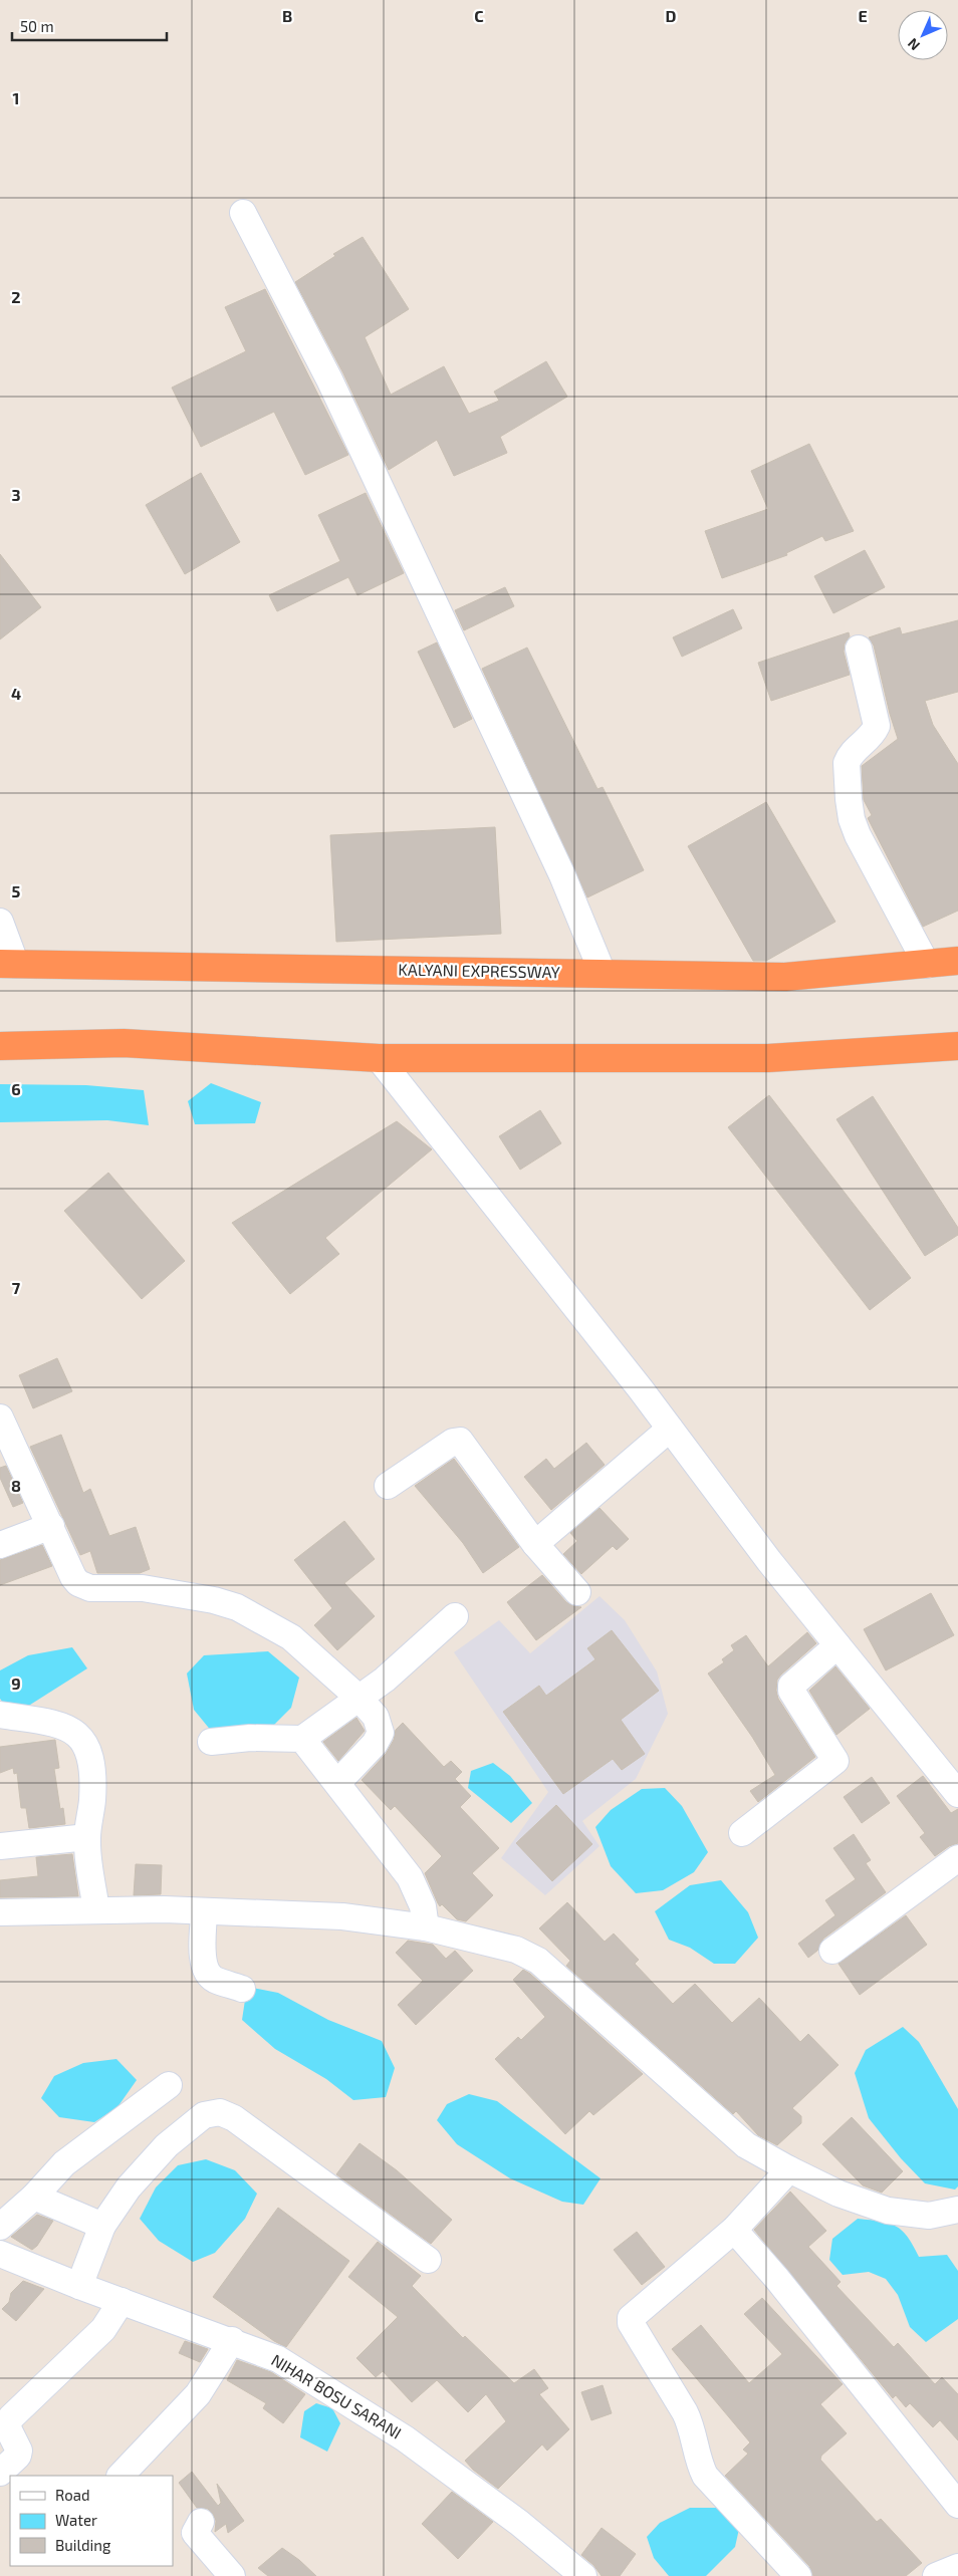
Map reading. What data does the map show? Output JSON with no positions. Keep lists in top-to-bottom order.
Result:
{
  "streets": {
    "highway": ["KALYANI EXPRESSWAY"],
    "street": ["NIHAR BOSU SARANI"]
  },
  "legend": ["Road", "Water", "Building"],
  "scale_bar": "50 m",
  "north": "bottom left",
  "grid": {
    "columns": [
      "B",
      "C",
      "D",
      "E"
    ],
    "rows": [
      "1",
      "2",
      "3",
      "4",
      "5",
      "6",
      "7",
      "8",
      "9"
    ]
  }
}
